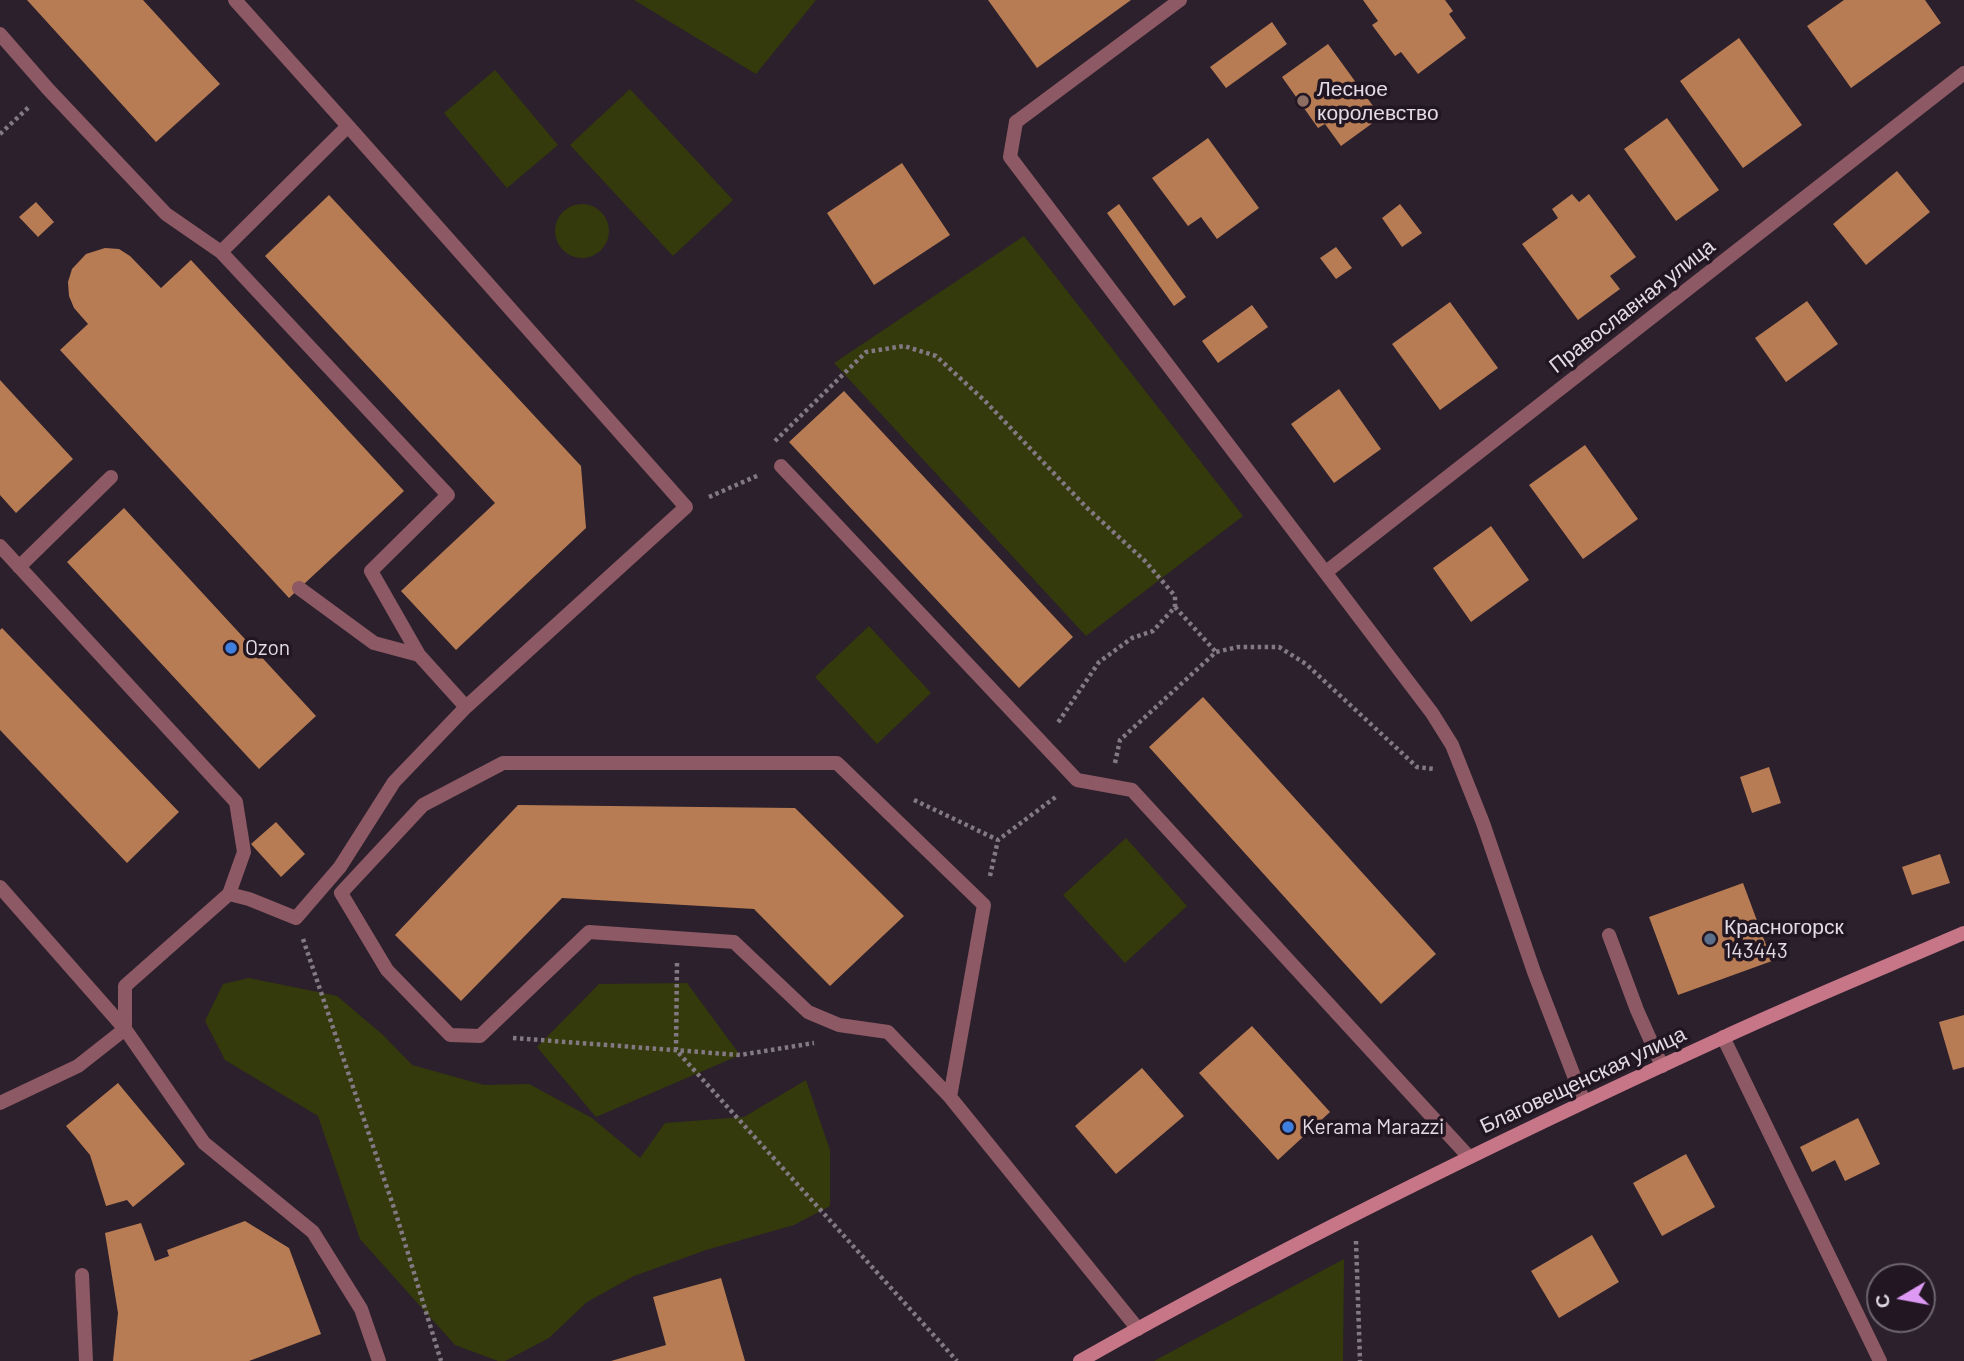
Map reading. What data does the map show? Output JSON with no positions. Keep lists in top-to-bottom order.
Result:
{
  "streets": {
    "street": ["Православная улица", "Благовещенская улица"]
  },
  "places": [
    "Лесное королевство",
    "Ozon",
    "Красногорск 143443",
    "Kerama Marazzi"
  ],
  "north": "left"
}
